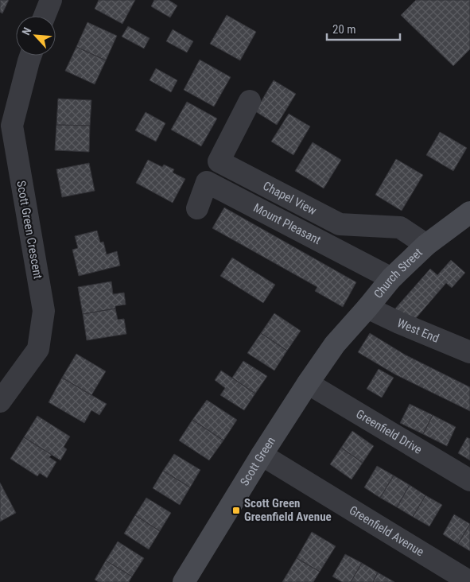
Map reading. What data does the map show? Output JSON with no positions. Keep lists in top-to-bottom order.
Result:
{
  "streets": {
    "main road": ["Church Street", "Scott Green"],
    "street": [
      "Chapel View",
      "Mount Pleasant",
      "Scott Green Crescent",
      "West End",
      "Greenfield Drive",
      "Greenfield Avenue"
    ]
  },
  "crossings": [
    ["Chapel View", "Church Street"],
    ["Mount Pleasant", "Church Street"],
    ["Church Street", "West End"],
    ["Church Street", "Scott Green"],
    ["Greenfield Drive", "Scott Green"],
    ["Scott Green", "Greenfield Avenue"]
  ],
  "places": {
    "transit": ["Scott Green Greenfield Avenue"]
  },
  "scale_bar": "20 m",
  "north": "top left"
}
